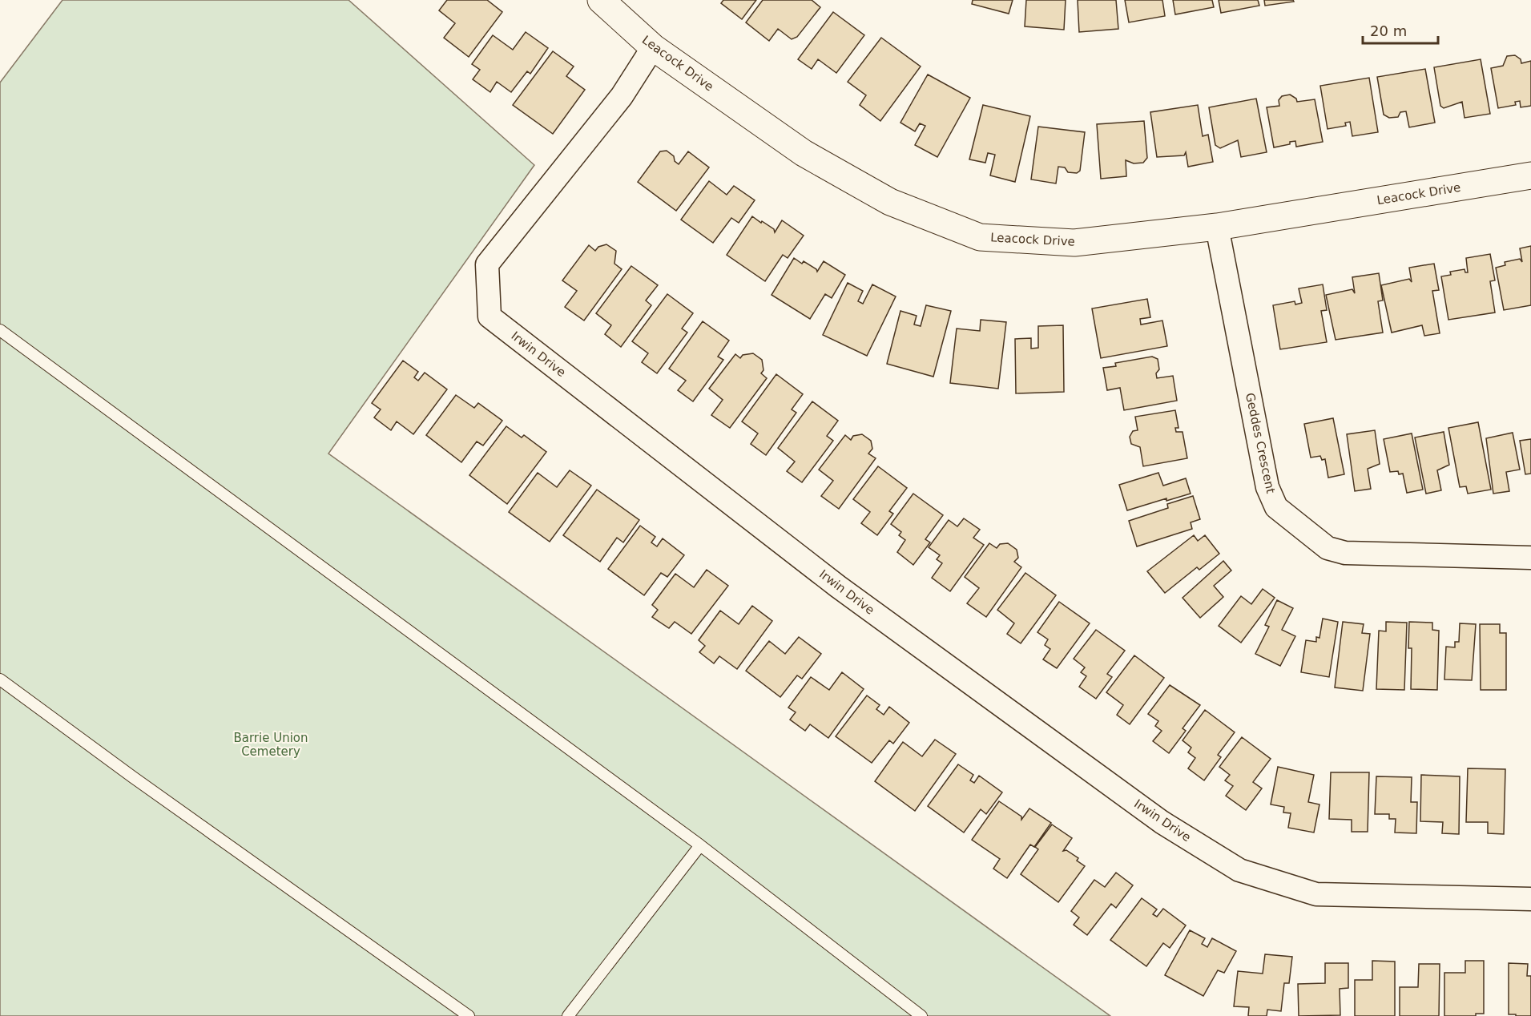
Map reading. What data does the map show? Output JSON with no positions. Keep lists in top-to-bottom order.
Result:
{
  "streets": {
    "street": ["Leacock Drive", "Irwin Drive", "Geddes Crescent"]
  },
  "crossings": [
    ["Leacock Drive", "Irwin Drive"],
    ["Leacock Drive", "Geddes Crescent"]
  ],
  "parks": ["Barrie Union Cemetery"],
  "scale_bar": "20 m"
}
